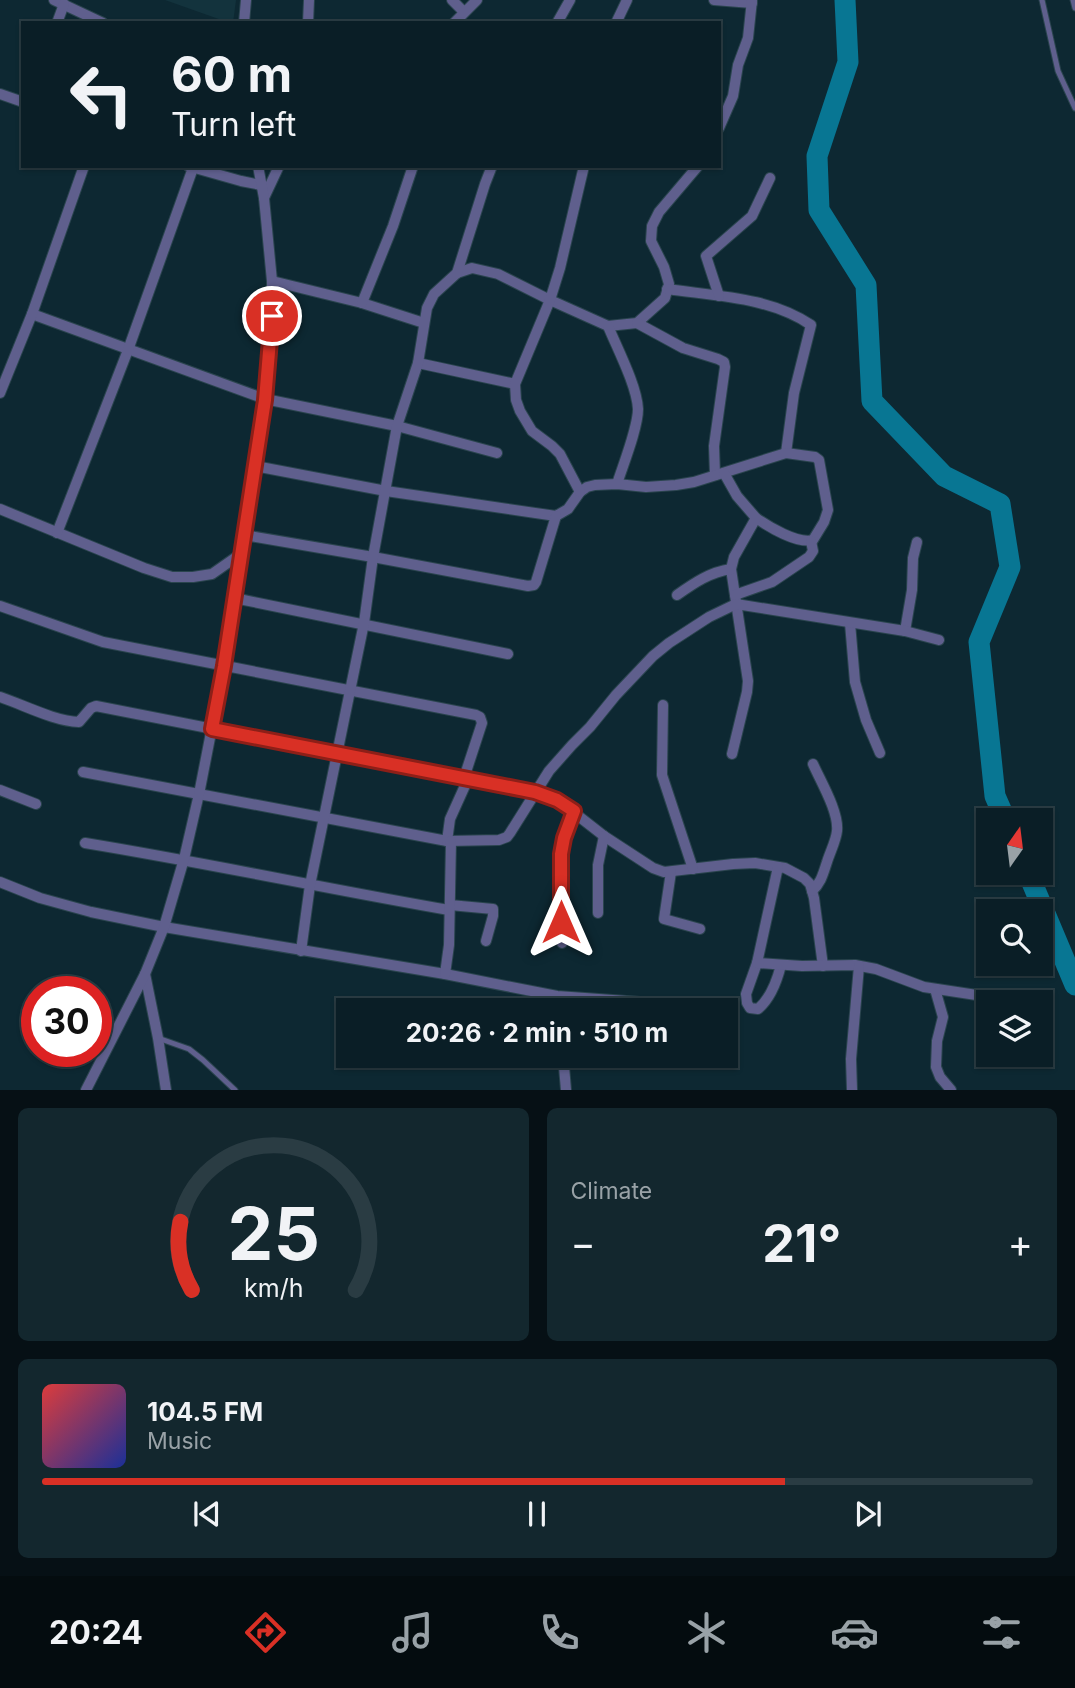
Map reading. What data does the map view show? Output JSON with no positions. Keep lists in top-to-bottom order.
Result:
{
  "north": "top",
  "page": {
    "turn": ["60 m", "Turn left"],
    "limit": "30",
    "trip": "20:26 · 2 min · 510 m",
    "tile": "Climate",
    "heat": ["−", "21°", "+"],
    "song": ["104.5 FM", "Music"],
    "tabs": "20:24",
    "gauge": ["25", "km/h"]
  }
}
